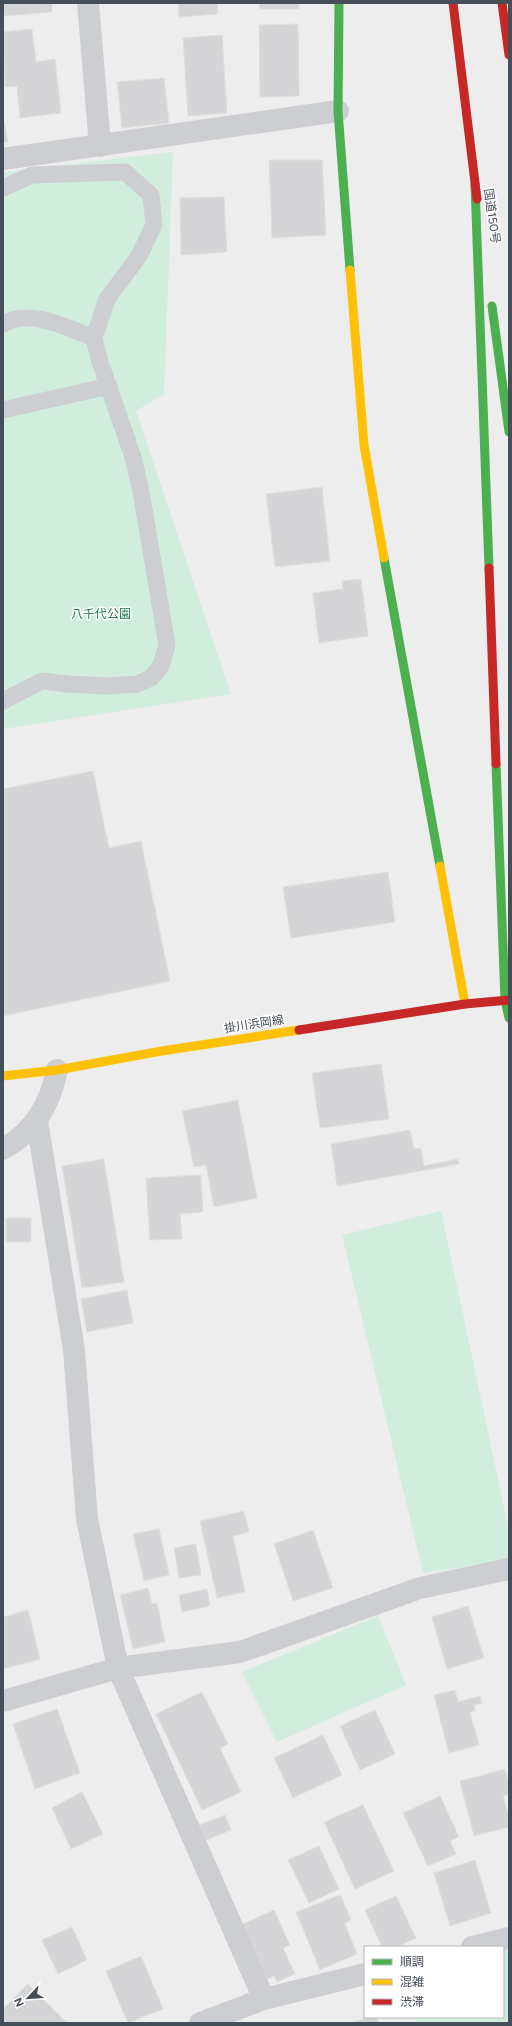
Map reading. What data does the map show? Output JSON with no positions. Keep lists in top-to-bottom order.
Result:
{
  "streets": {
    "main road": ["国道150号", "掛川浜岡線"]
  },
  "parks": ["八千代公園"],
  "legend": ["順調", "混雑", "渋滞"],
  "north": "bottom left"
}
